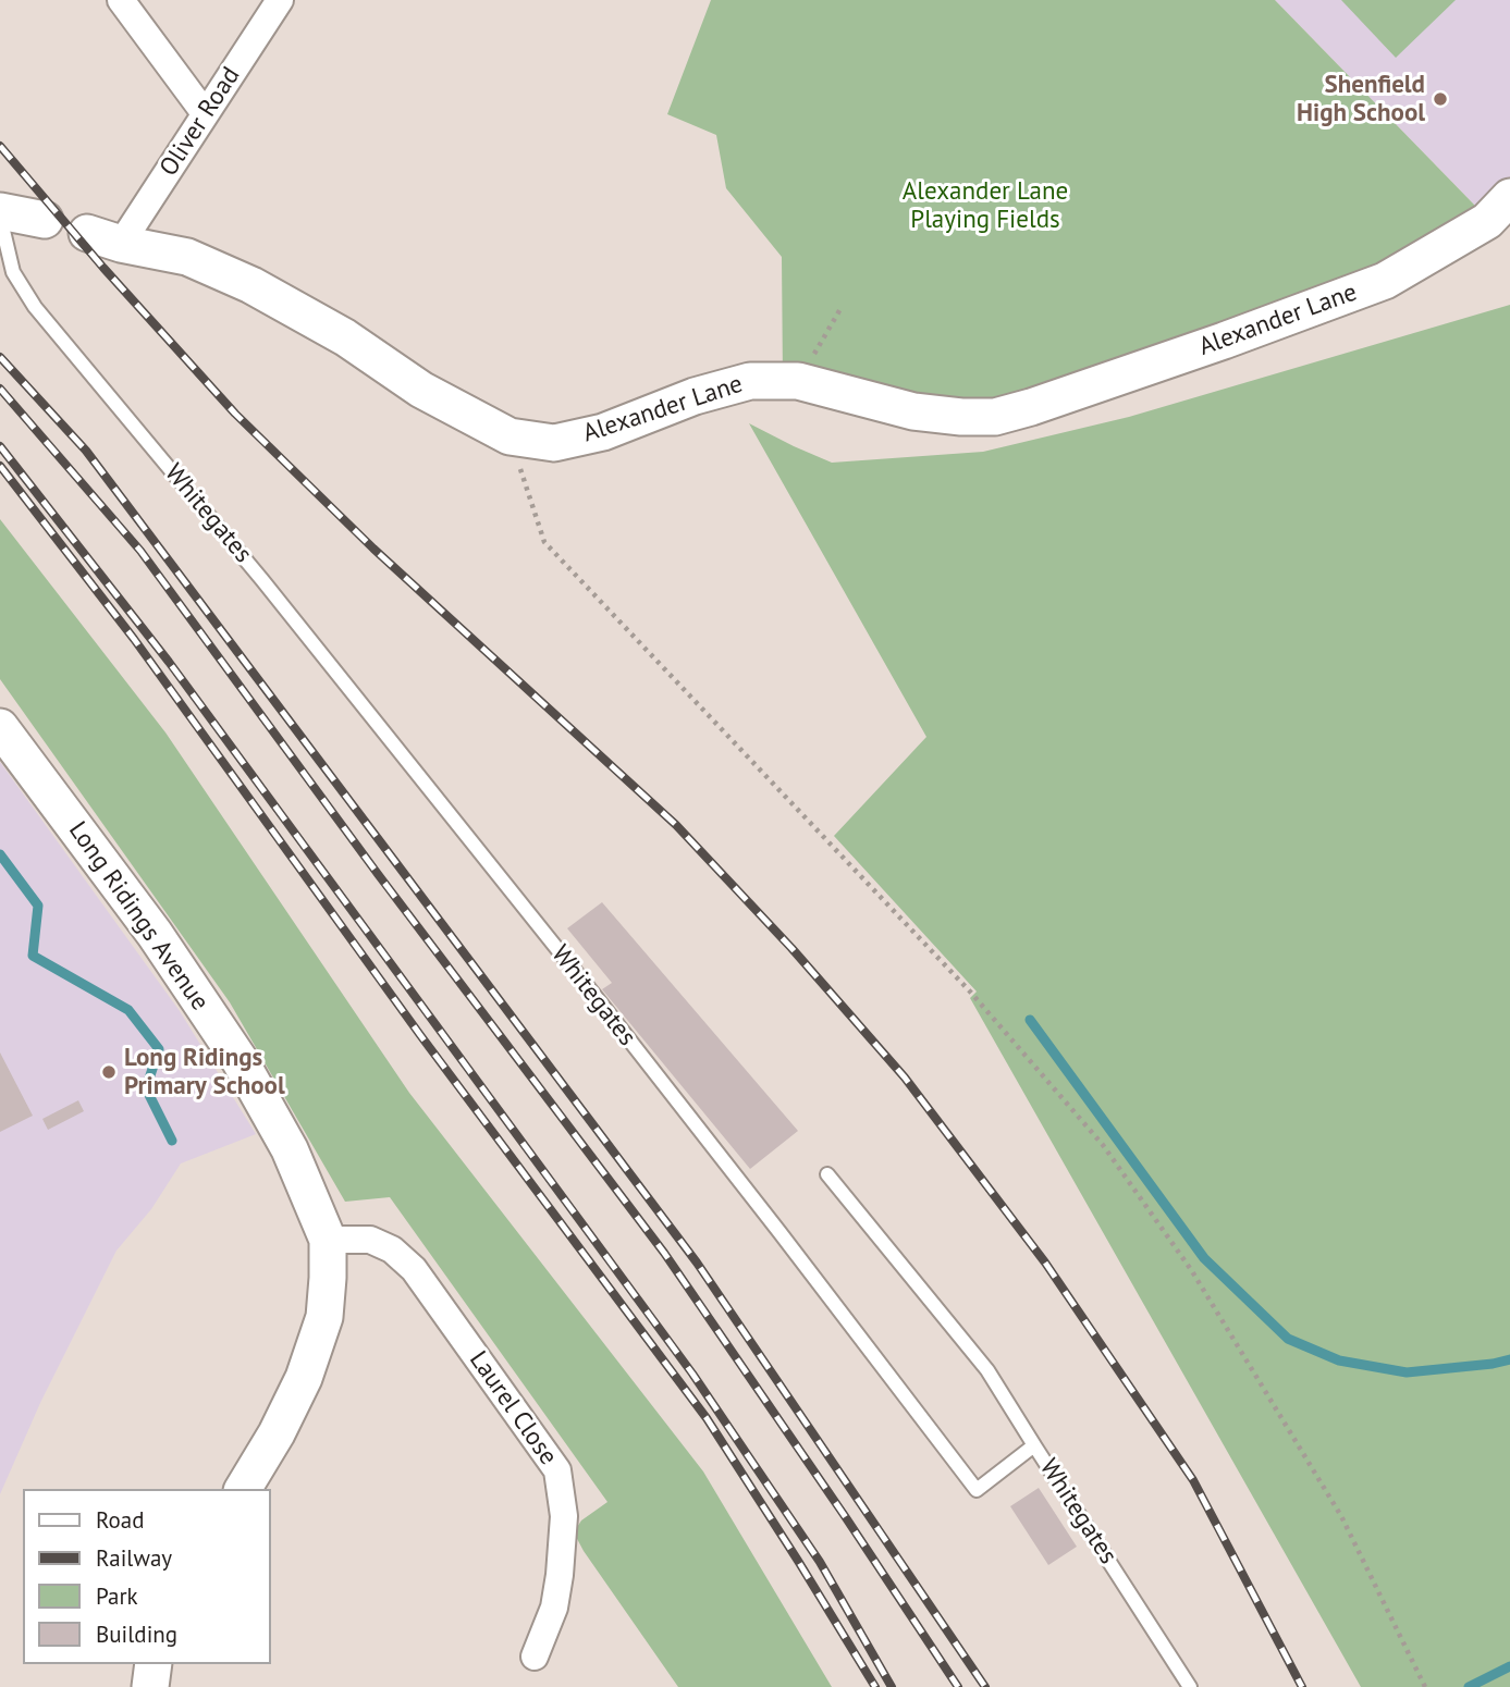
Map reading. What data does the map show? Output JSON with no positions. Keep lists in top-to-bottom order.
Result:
{
  "streets": {
    "street": [
      "Oliver Road",
      "Alexander Lane",
      "Long Ridings Avenue",
      "Laurel Close"
    ],
    "lane": ["Whitegates"]
  },
  "crossings": [
    ["Oliver Road", "Alexander Lane"],
    ["Long Ridings Avenue", "Laurel Close"]
  ],
  "parks": ["Alexander Lane Playing Fields"],
  "places": ["Shenfield High School", "Long Ridings Primary School"],
  "legend": [
    "Road",
    "Railway",
    "Park",
    "Building"
  ]
}
